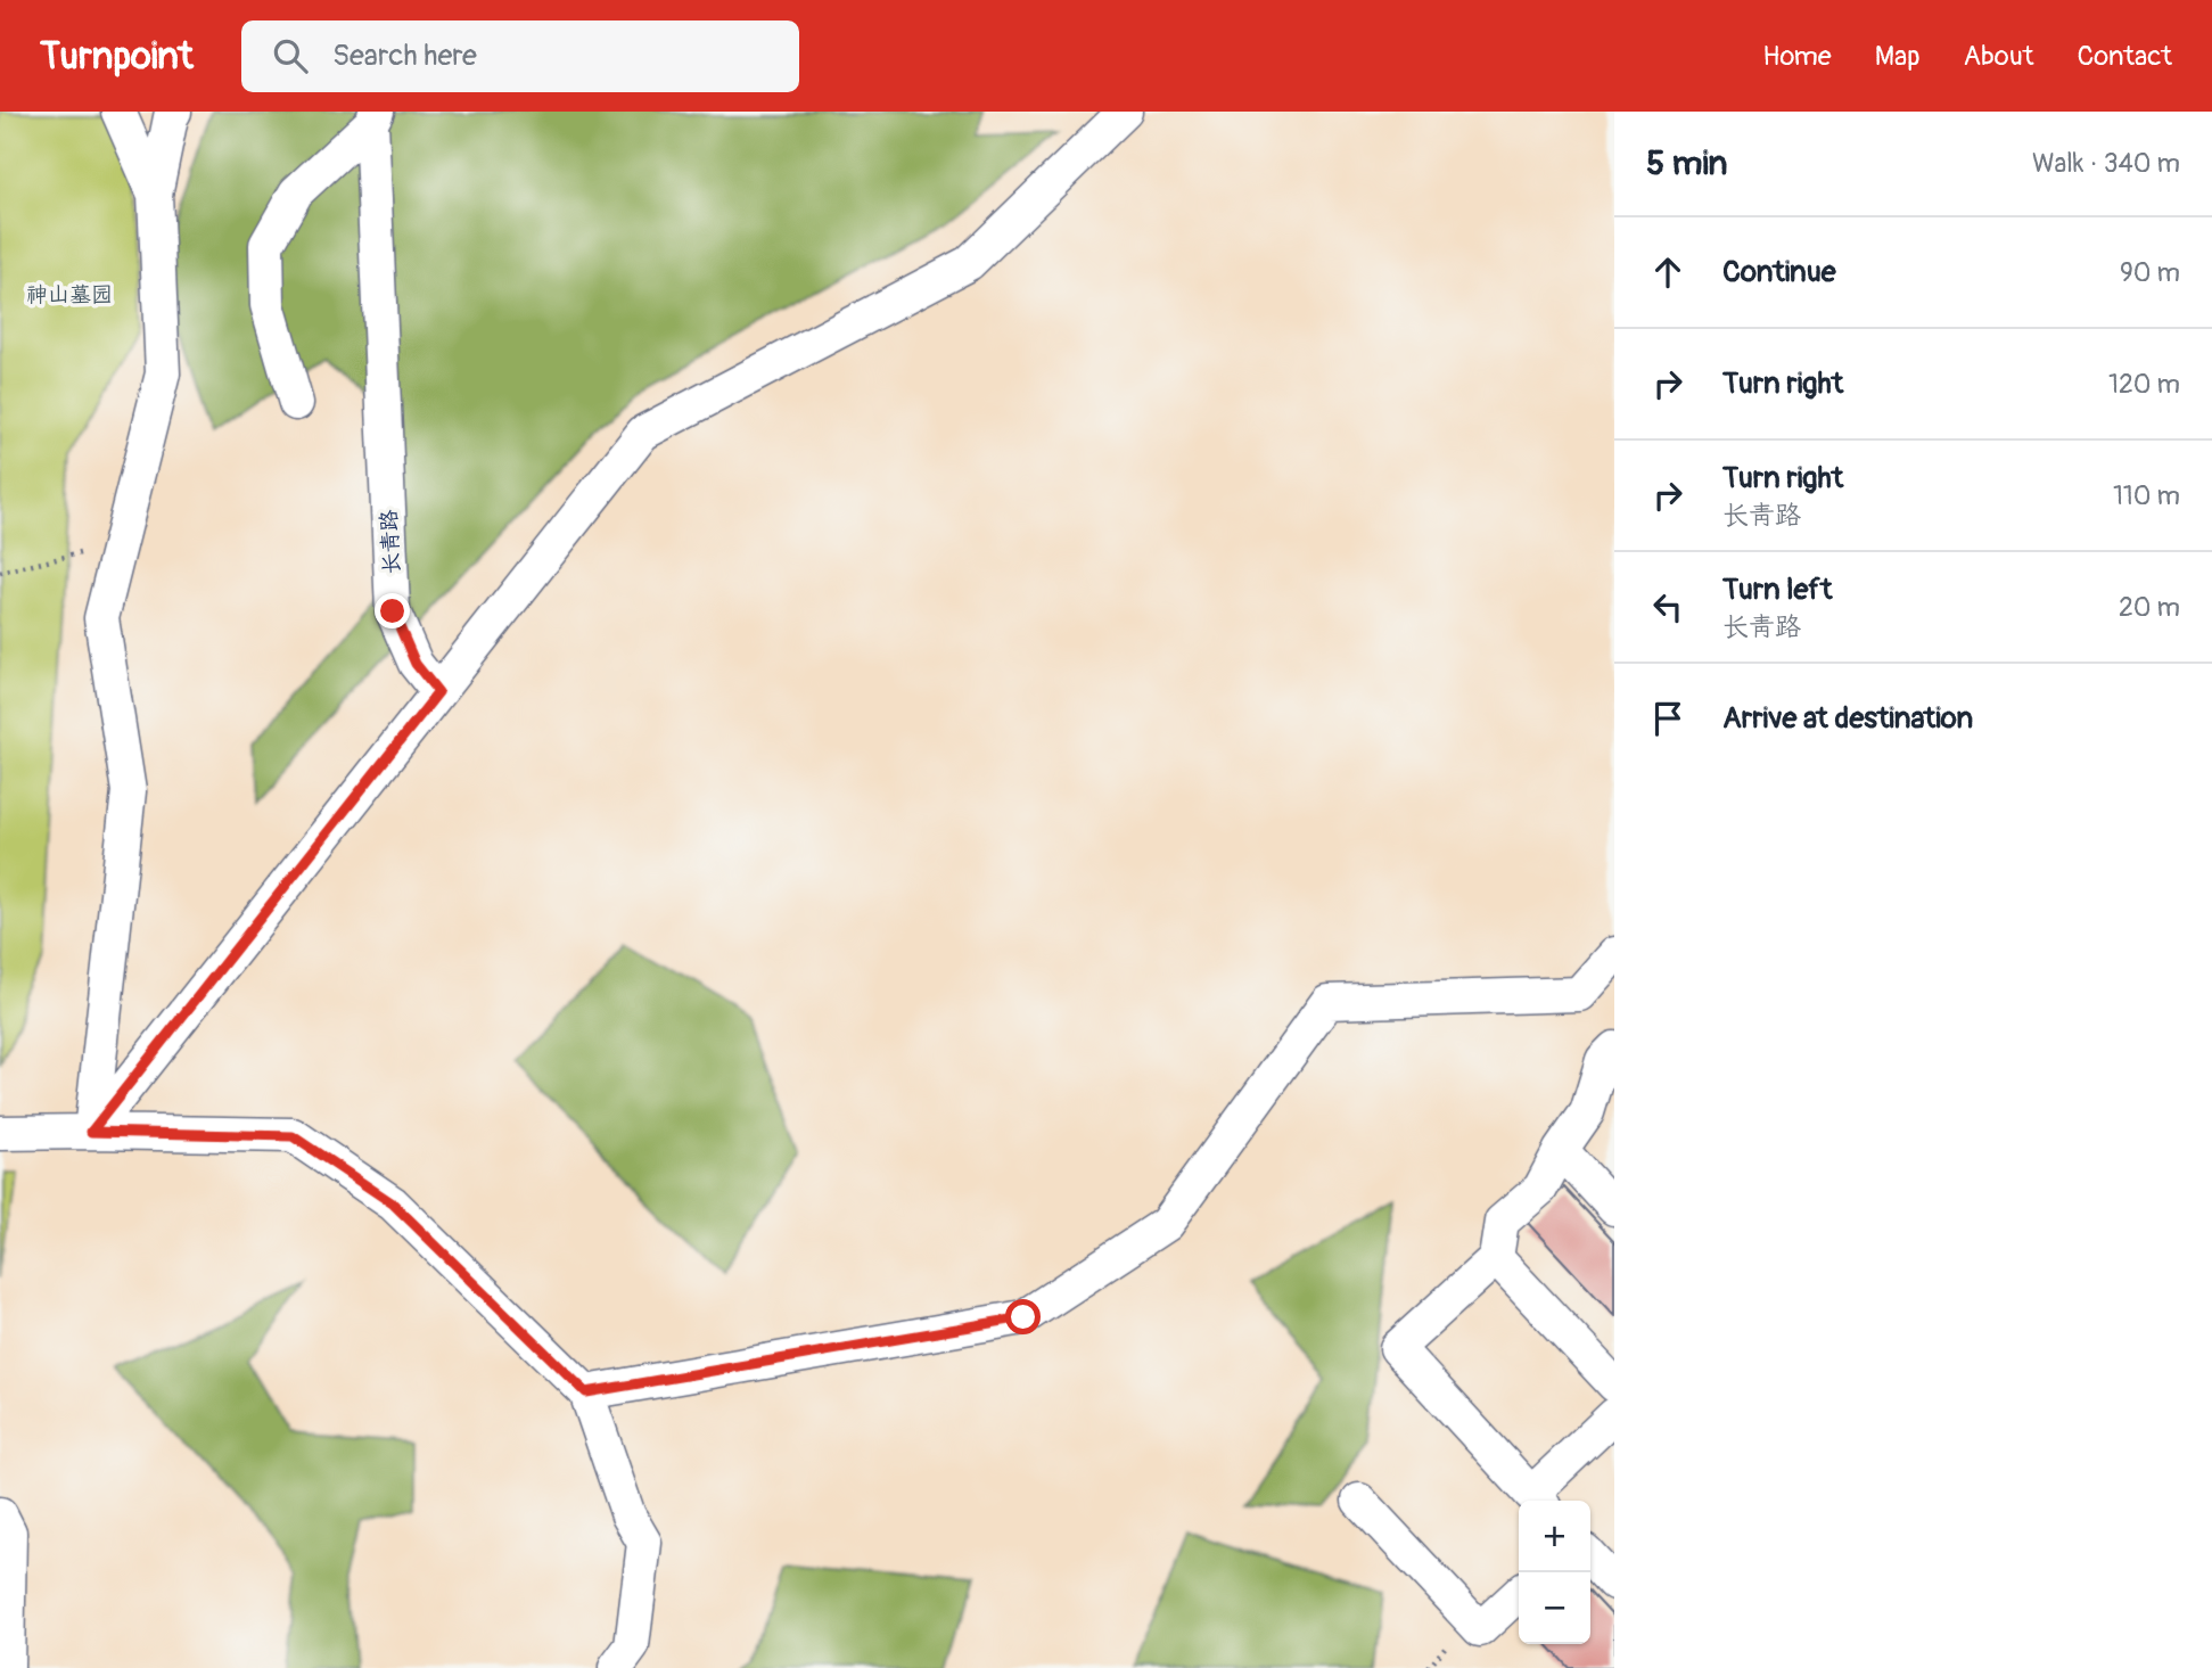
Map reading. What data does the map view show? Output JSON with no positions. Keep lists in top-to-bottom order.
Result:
{
  "streets": {
    "street": ["长青路"]
  },
  "parks": ["神山墓园"],
  "page": {
    "header": "Turnpoint",
    "search": "Search here",
    "nav": [
      "Home",
      "Map",
      "About",
      "Contact"
    ],
    "heading": ["5 min", "Walk · 340 m"],
    "list": [
      ["Continue", "90 m"],
      ["Turn right", "120 m"],
      ["Turn right", "长青路", "110 m"],
      ["Turn left", "长青路", "20 m"],
      "Arrive at destination"
    ],
    "map_buttons": ["+", "−"]
  }
}
